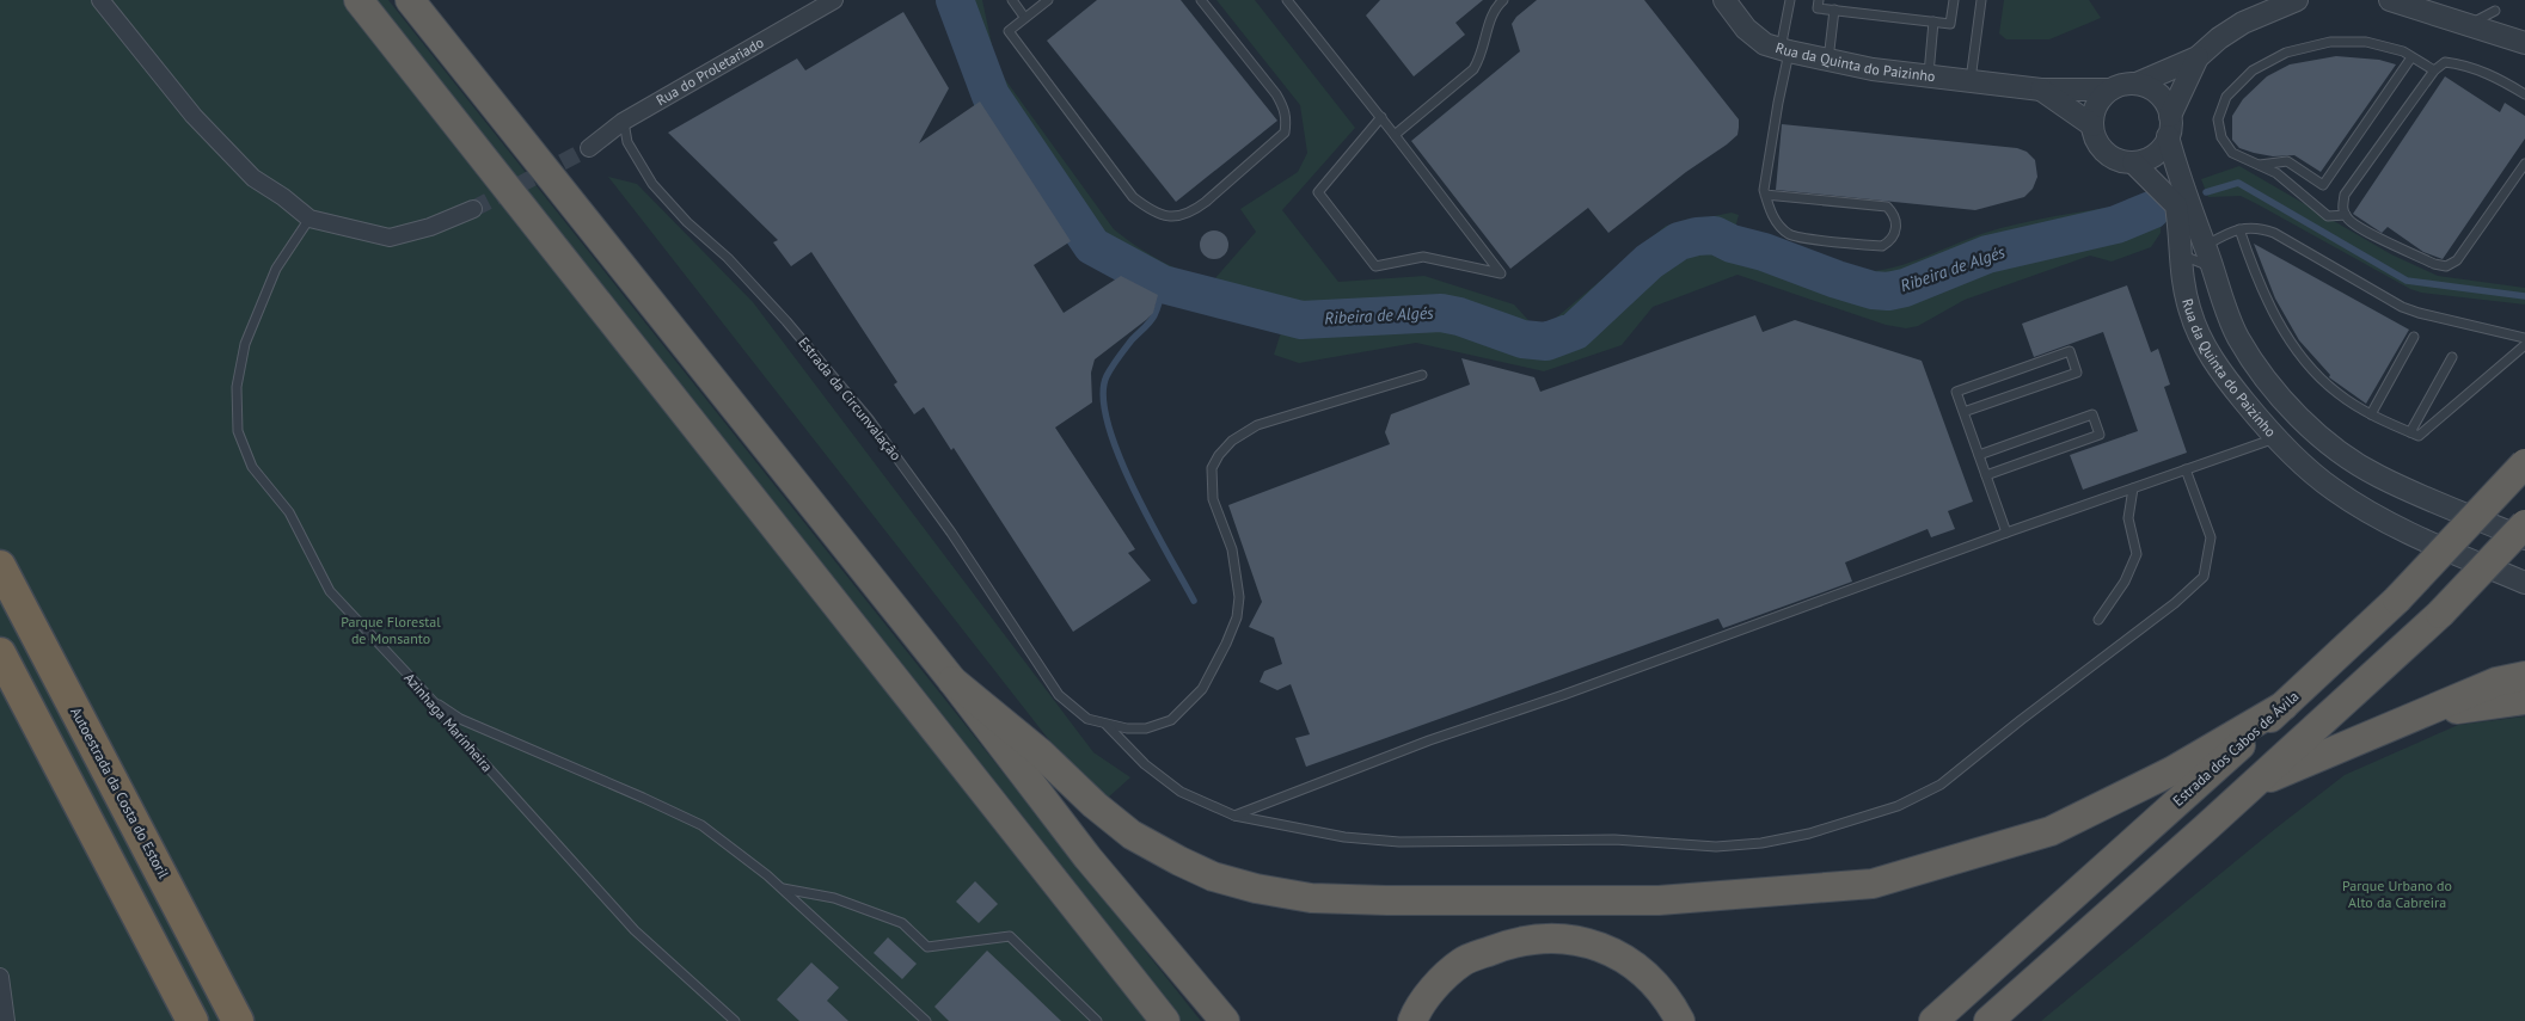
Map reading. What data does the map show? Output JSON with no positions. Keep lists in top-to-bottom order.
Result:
{
  "streets": {
    "highway": ["Estrada dos Cabos de Ávila", "Autoestrada da Costa do Estoril"],
    "street": ["Rua da Quinta do Paizinho", "Rua do Proletariado"],
    "lane": ["Estrada da Circunvalação", "Azinhaga Marinheira"]
  },
  "crossings": [
    ["Rua do Proletariado", "Estrada da Circunvalação"]
  ],
  "water": ["Ribeira de Algés"],
  "parks": ["Parque Florestal de Monsanto", "Parque Urbano do Alto da Cabreira"]
}
